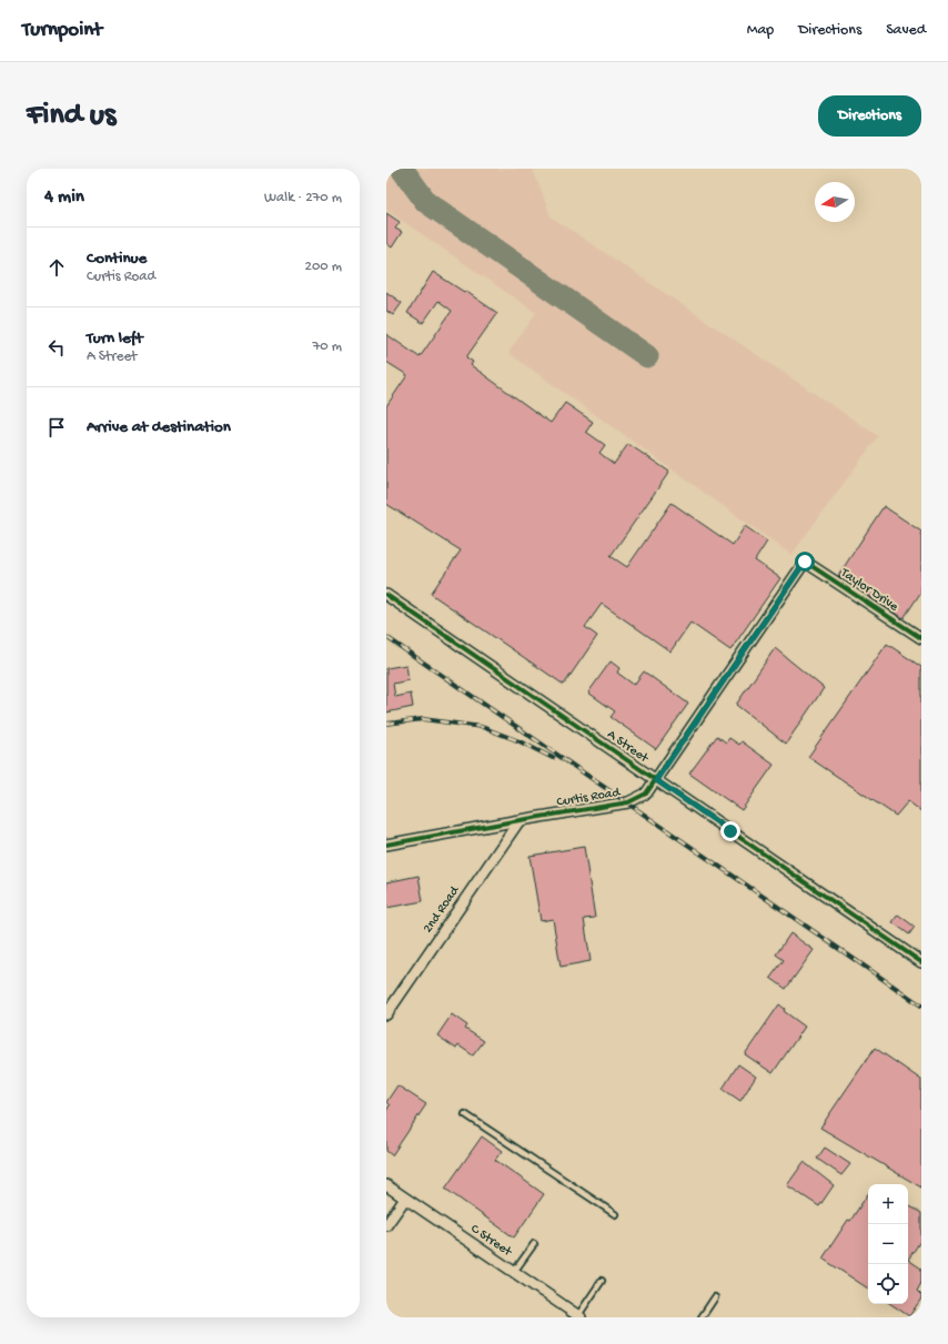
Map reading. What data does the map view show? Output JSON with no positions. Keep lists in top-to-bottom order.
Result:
{
  "streets": {
    "street": [
      "Taylor Drive",
      "A Street",
      "Curtis Road",
      "2nd Road",
      "C Street"
    ]
  },
  "crossings": [
    ["Taylor Drive", "Curtis Road"],
    ["A Street", "Curtis Road"],
    ["Curtis Road", "2nd Road"]
  ],
  "north": "left",
  "page": {
    "header": "Turnpoint",
    "nav": ["Map", "Directions", "Saved"],
    "buttons": "Directions",
    "title": "Find us",
    "heading": ["4 min", "Walk · 270 m"],
    "list": [
      ["Continue", "Curtis Road", "200 m"],
      ["Turn left", "A Street", "70 m"],
      "Arrive at destination"
    ],
    "map_buttons": ["+", "−"]
  }
}
